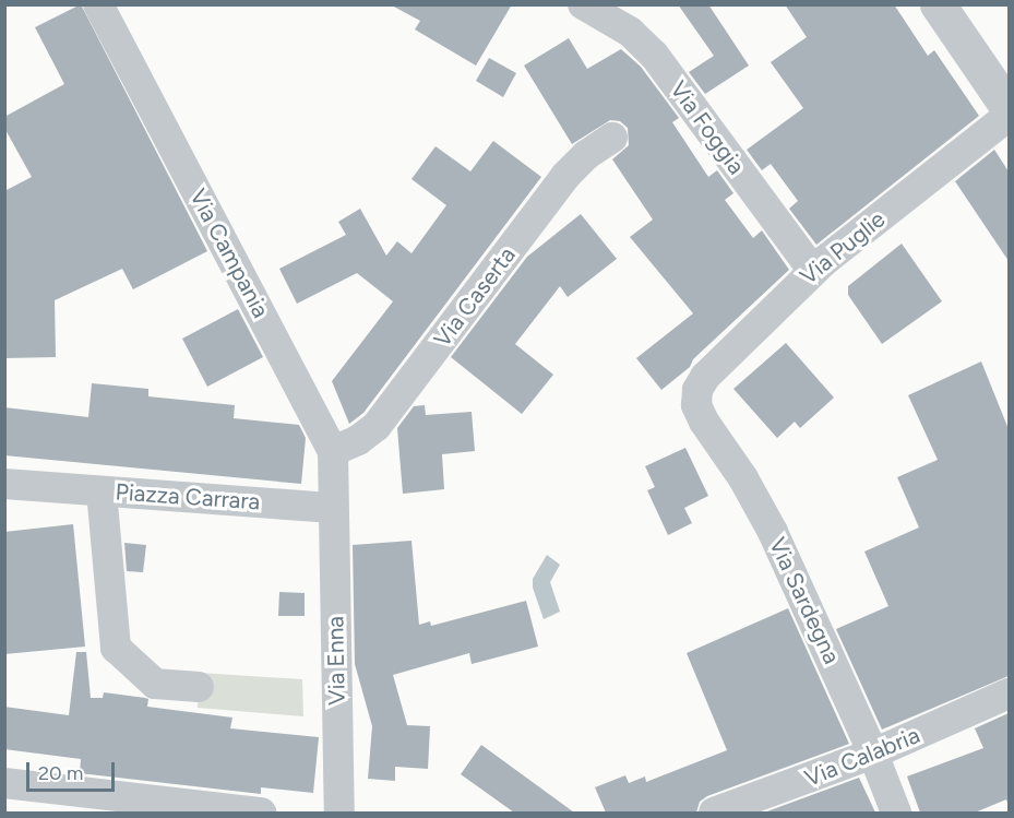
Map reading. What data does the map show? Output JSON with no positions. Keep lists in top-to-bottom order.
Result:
{
  "streets": {
    "street": [
      "Via Foggia",
      "Via Puglie",
      "Via Campania",
      "Via Caserta",
      "Piazza Carrara",
      "Via Sardegna",
      "Via Enna",
      "Via Calabria"
    ]
  },
  "crossings": [
    ["Via Foggia", "Via Puglie"],
    ["Via Puglie", "Via Sardegna"],
    ["Via Campania", "Via Caserta"],
    ["Via Campania", "Piazza Carrara"],
    ["Via Campania", "Via Enna"],
    ["Piazza Carrara", "Via Enna"],
    ["Via Sardegna", "Via Calabria"]
  ],
  "scale_bar": "20 m"
}
